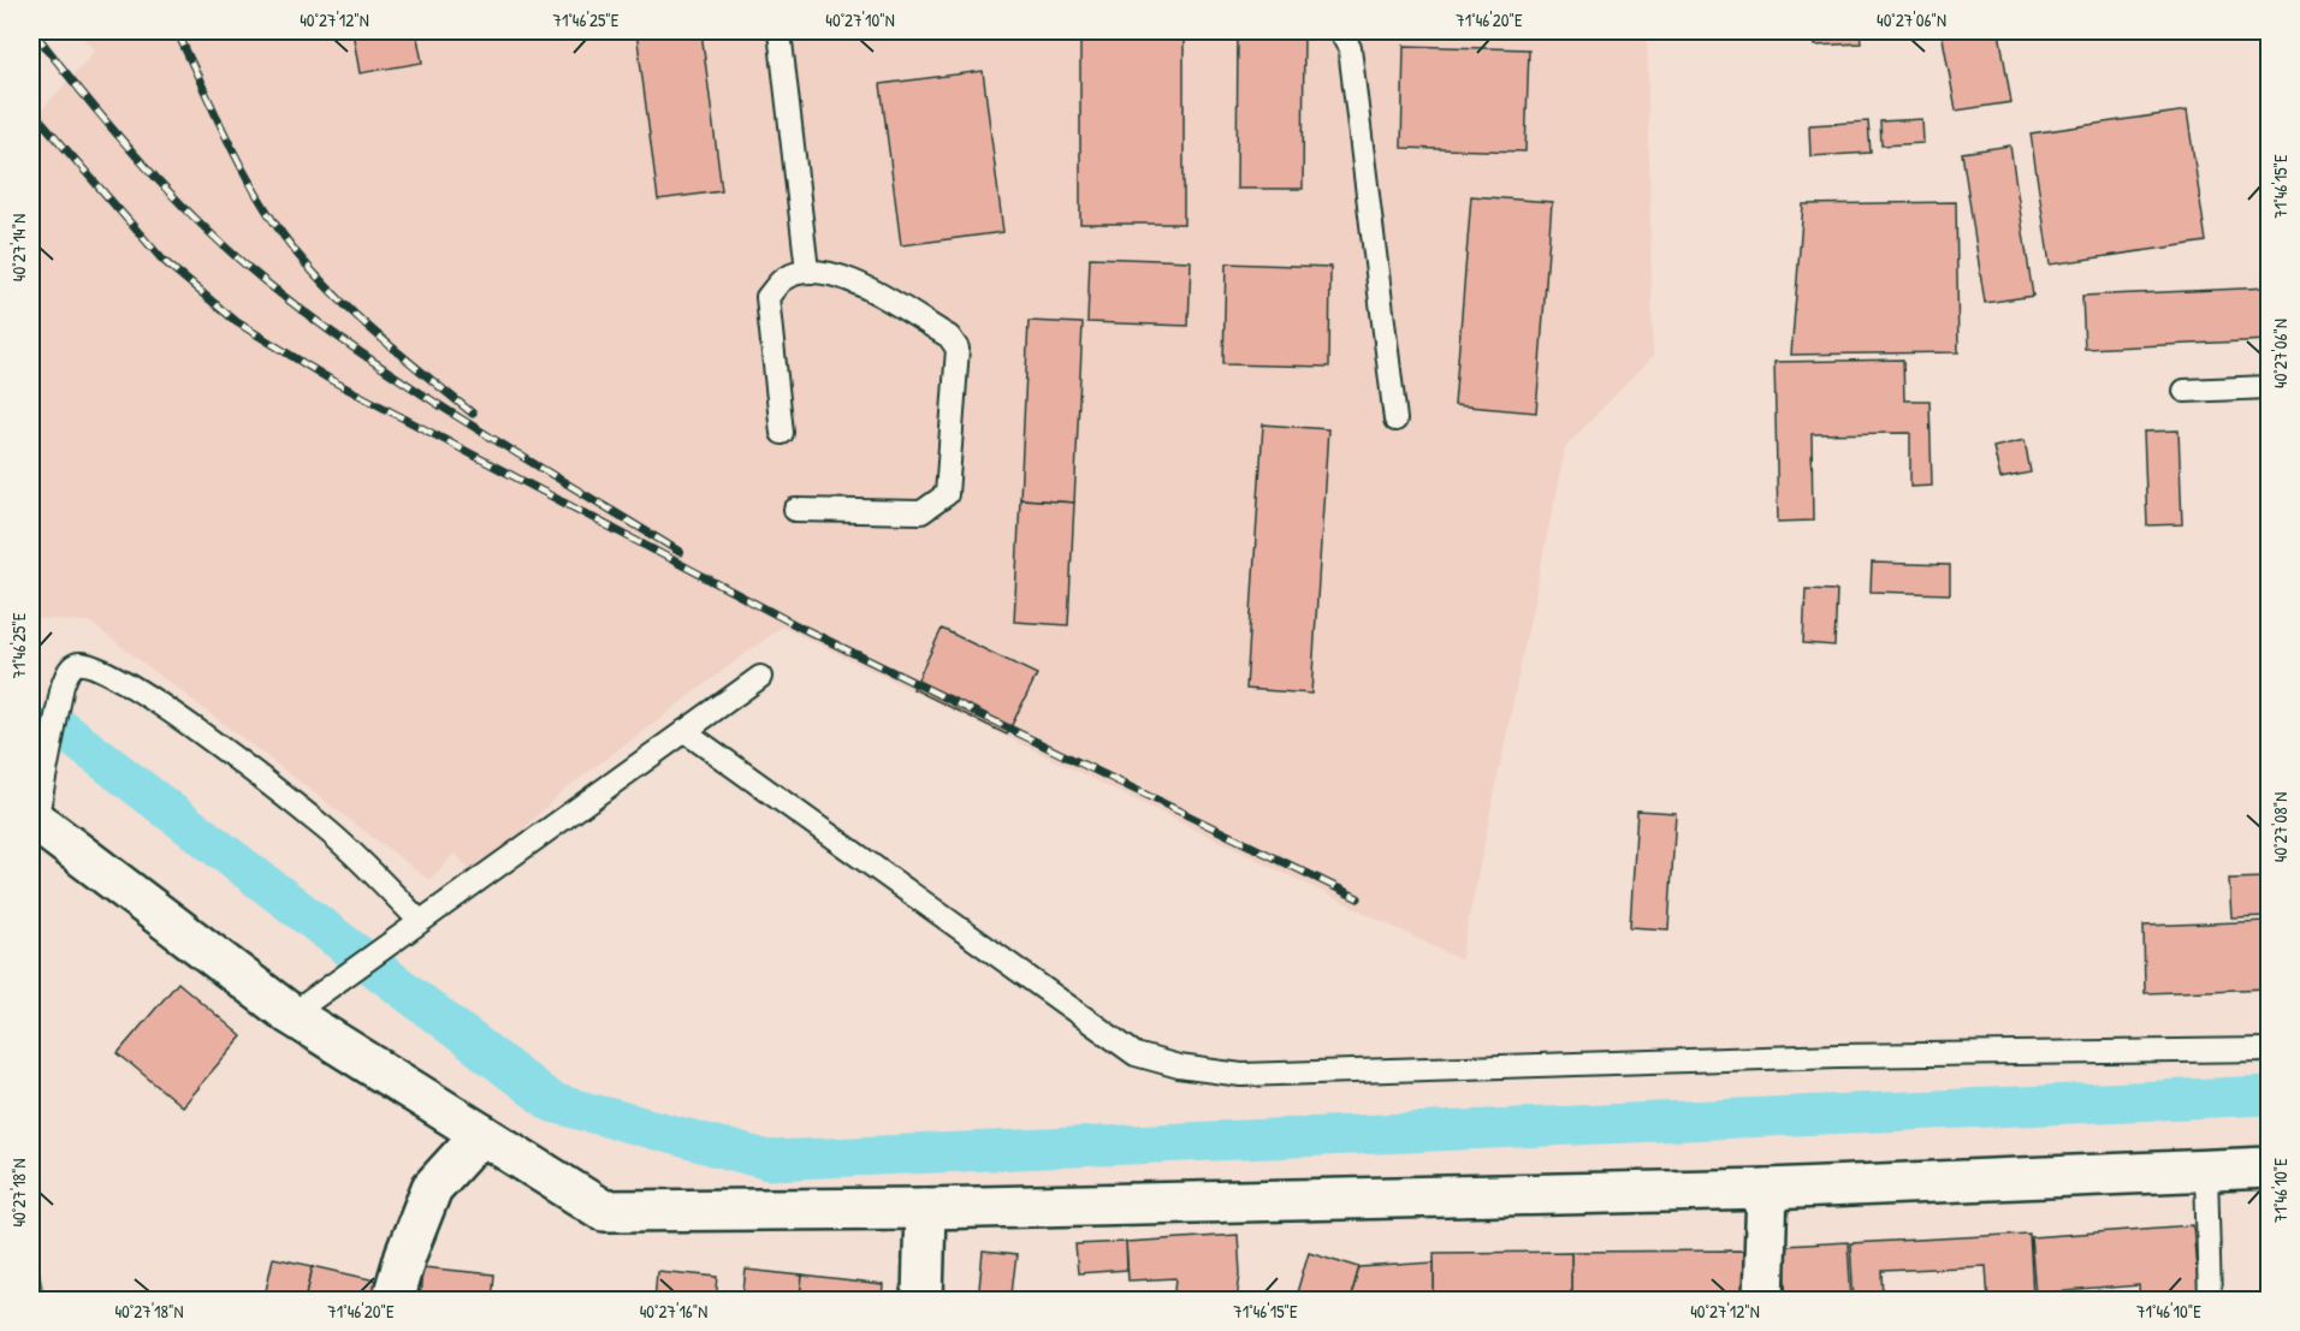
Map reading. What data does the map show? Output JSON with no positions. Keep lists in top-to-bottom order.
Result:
{
  "coordinates": [
    "40°27'12\"N",
    "71°46'25\"E",
    "40°27'10\"N",
    "71°46'20\"E",
    "40°27'06\"N",
    "71°46'15\"E",
    "40°27'14\"N",
    "40°27'08\"N",
    "71°46'10\"E",
    "40°27'18\"N",
    "40°27'16\"N"
  ]
}
